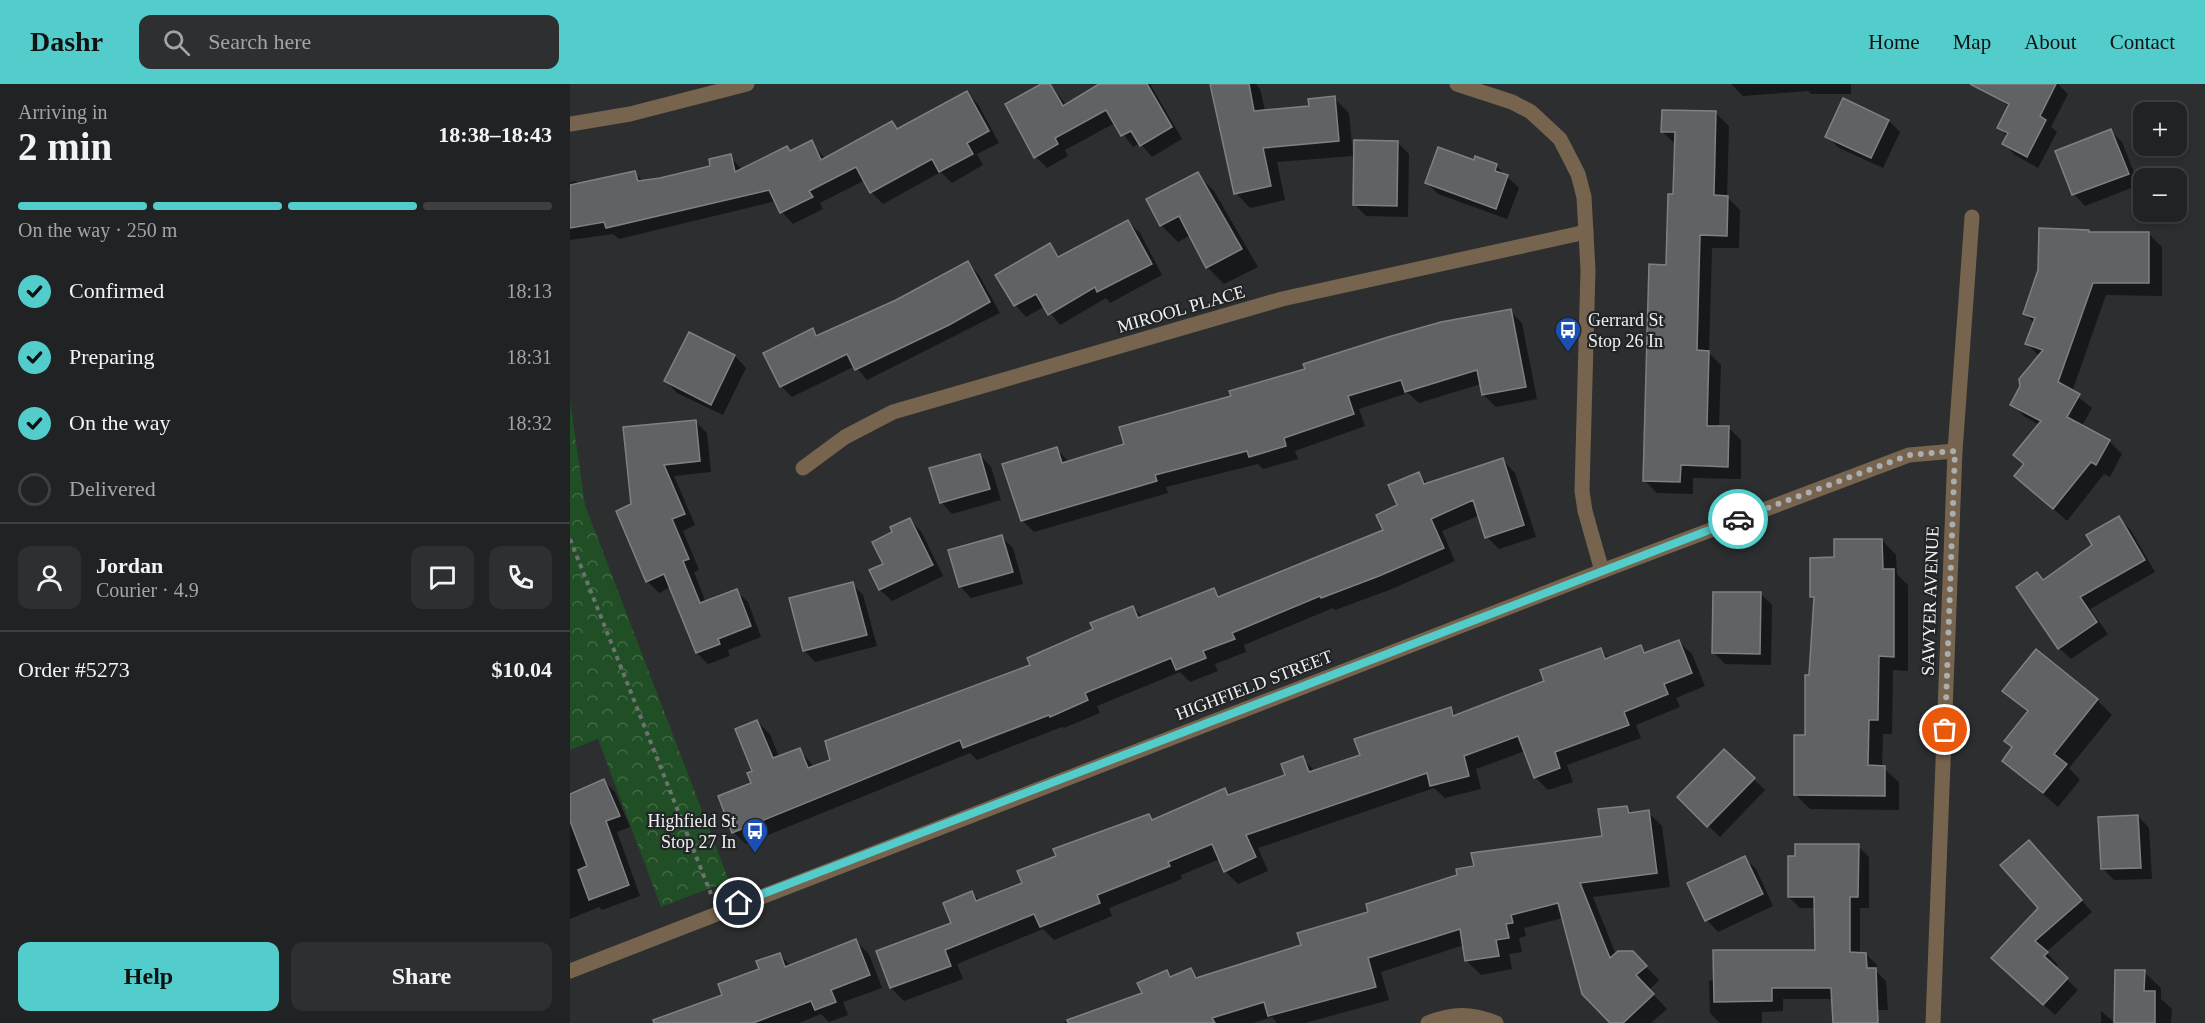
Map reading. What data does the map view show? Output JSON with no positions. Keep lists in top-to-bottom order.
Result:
{
  "streets": {
    "street": ["MIROOL PLACE", "SAWYER AVENUE", "HIGHFIELD STREET"]
  },
  "crossings": [
    ["SAWYER AVENUE", "HIGHFIELD STREET"]
  ],
  "places": {
    "bus stop": ["Gerrard St Stop 26 In", "Highfield St Stop 27 In"]
  },
  "page": {
    "header": "Dashr",
    "search": "Search here",
    "nav": [
      "Home",
      "Map",
      "About",
      "Contact"
    ],
    "heading": ["2 min", "Arriving in", "18:38–18:43"],
    "panel": [
      "Jordan",
      "Courier · 4.9",
      "Order #5273",
      "$10.04"
    ],
    "map_buttons": ["+", "−"],
    "bar": "On the way · 250 m",
    "list": [
      ["Confirmed", "18:13"],
      ["Preparing", "18:31"],
      ["On the way", "18:32"],
      "Delivered"
    ],
    "buttons": ["Help", "Share"]
  }
}
